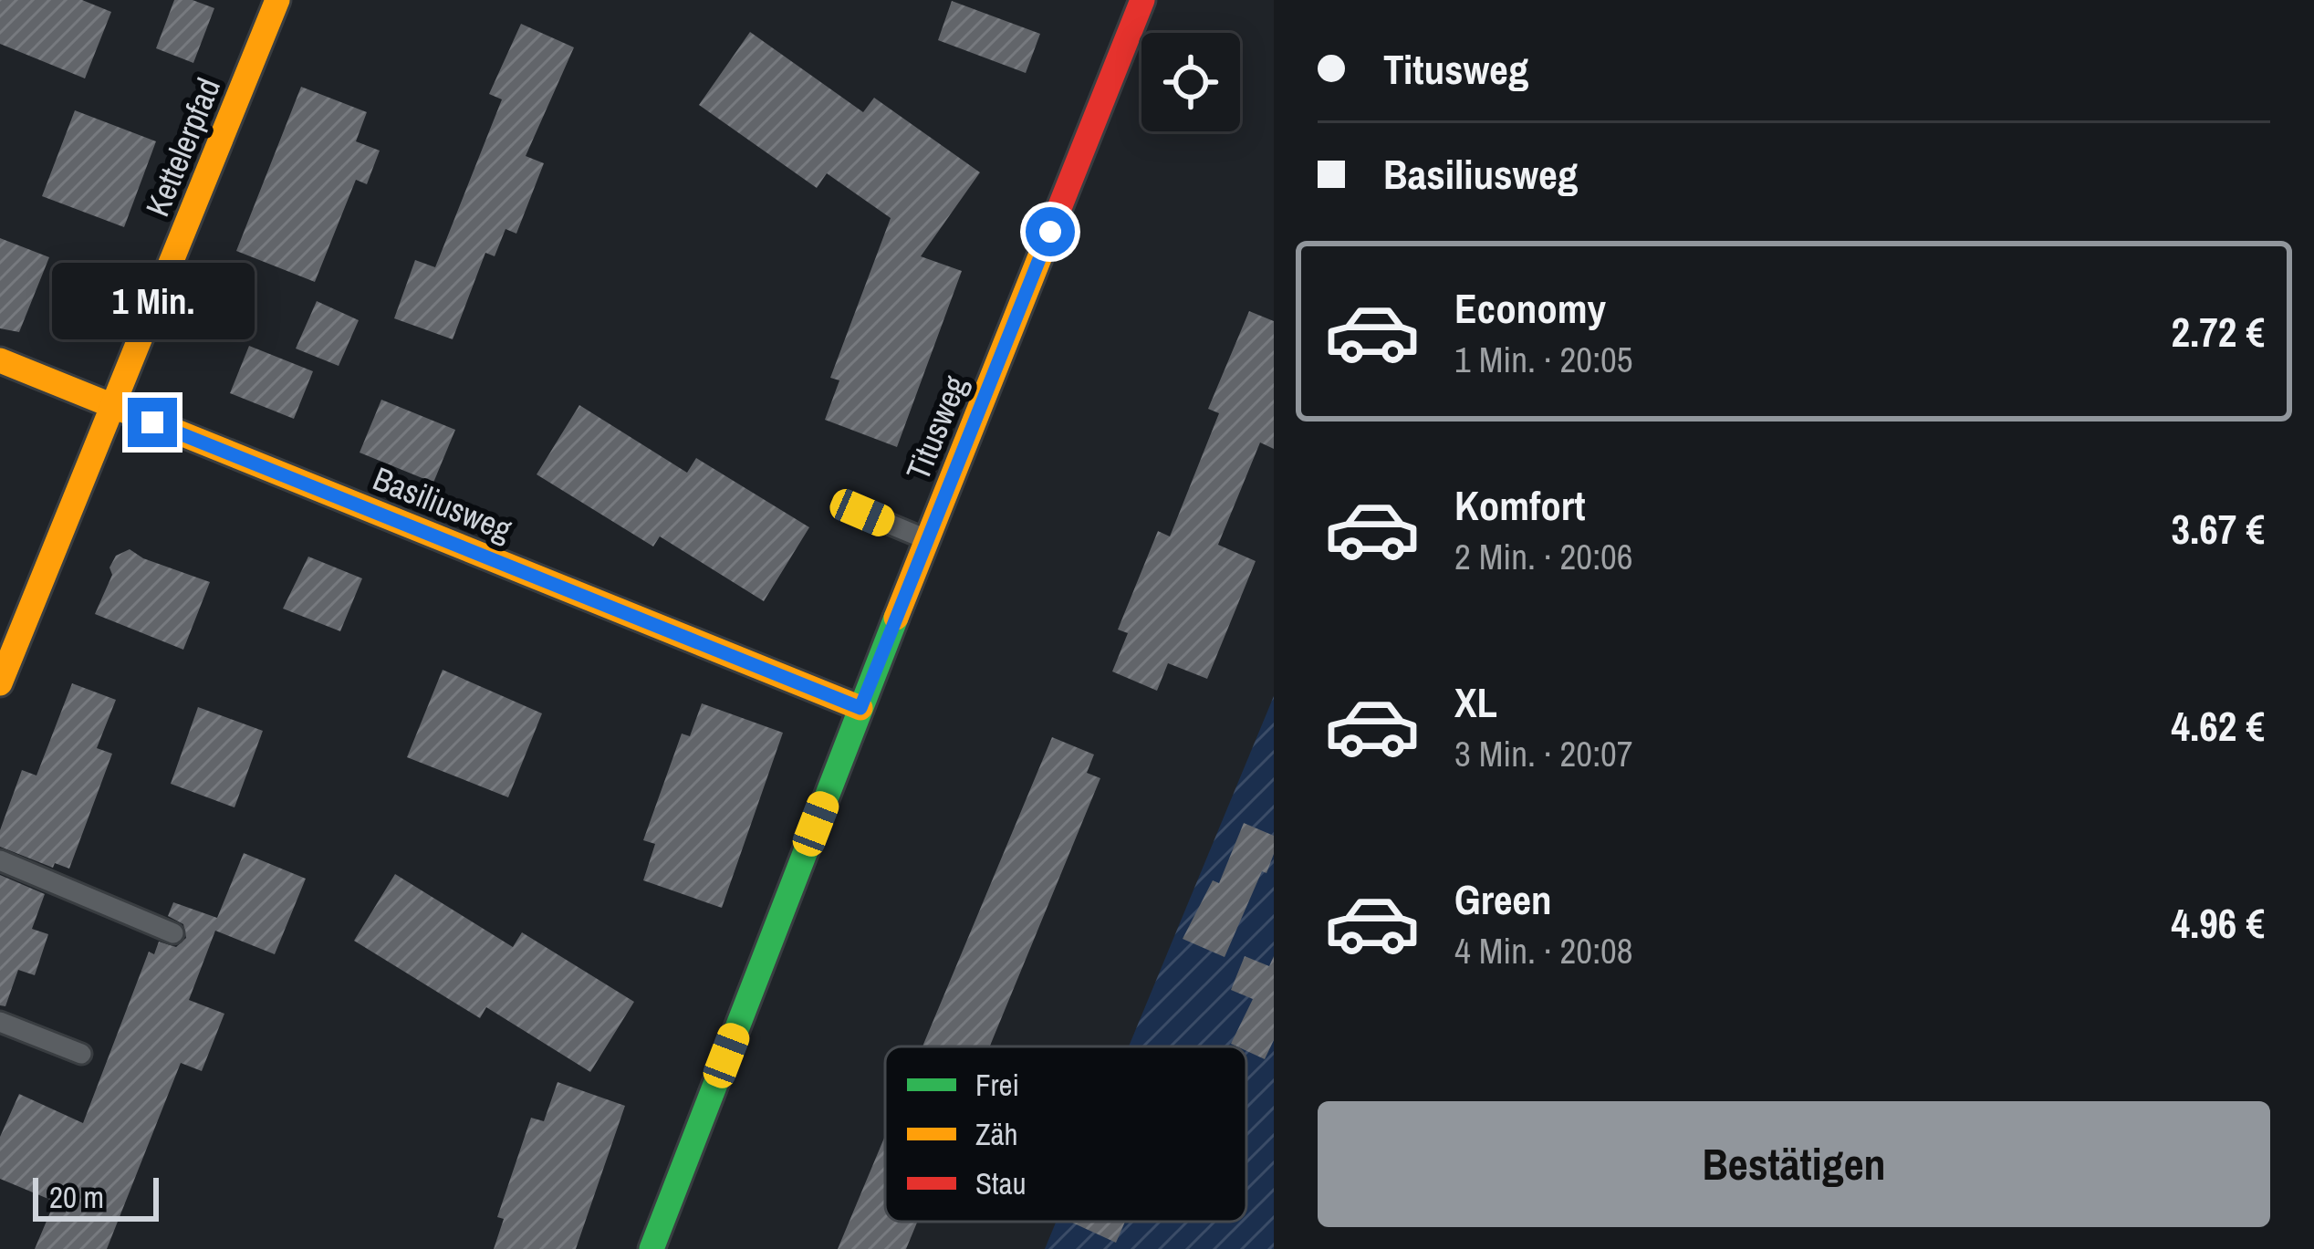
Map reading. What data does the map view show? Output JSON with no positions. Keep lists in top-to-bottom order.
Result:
{
  "streets": {
    "street": ["Kettelerpfad", "Titusweg", "Basiliusweg"]
  },
  "crossings": [
    ["Kettelerpfad", "Basiliusweg"],
    ["Titusweg", "Basiliusweg"]
  ],
  "legend": ["Frei", "Zäh", "Stau"],
  "scale_bar": "20 m",
  "page": {
    "banner": ["Titusweg", "Basiliusweg"],
    "list": [
      {
        "name": "Economy",
        "note": "1 Min. · 20:05",
        "value": "2.72 €"
      },
      {
        "name": "Komfort",
        "note": "2 Min. · 20:06",
        "value": "3.67 €"
      },
      {
        "name": "XL",
        "note": "3 Min. · 20:07",
        "value": "4.62 €"
      },
      {
        "name": "Green",
        "note": "4 Min. · 20:08",
        "value": "4.96 €"
      }
    ],
    "bubble": "1 Min.",
    "buttons": "Bestätigen",
    "scale": "20 m"
  }
}
